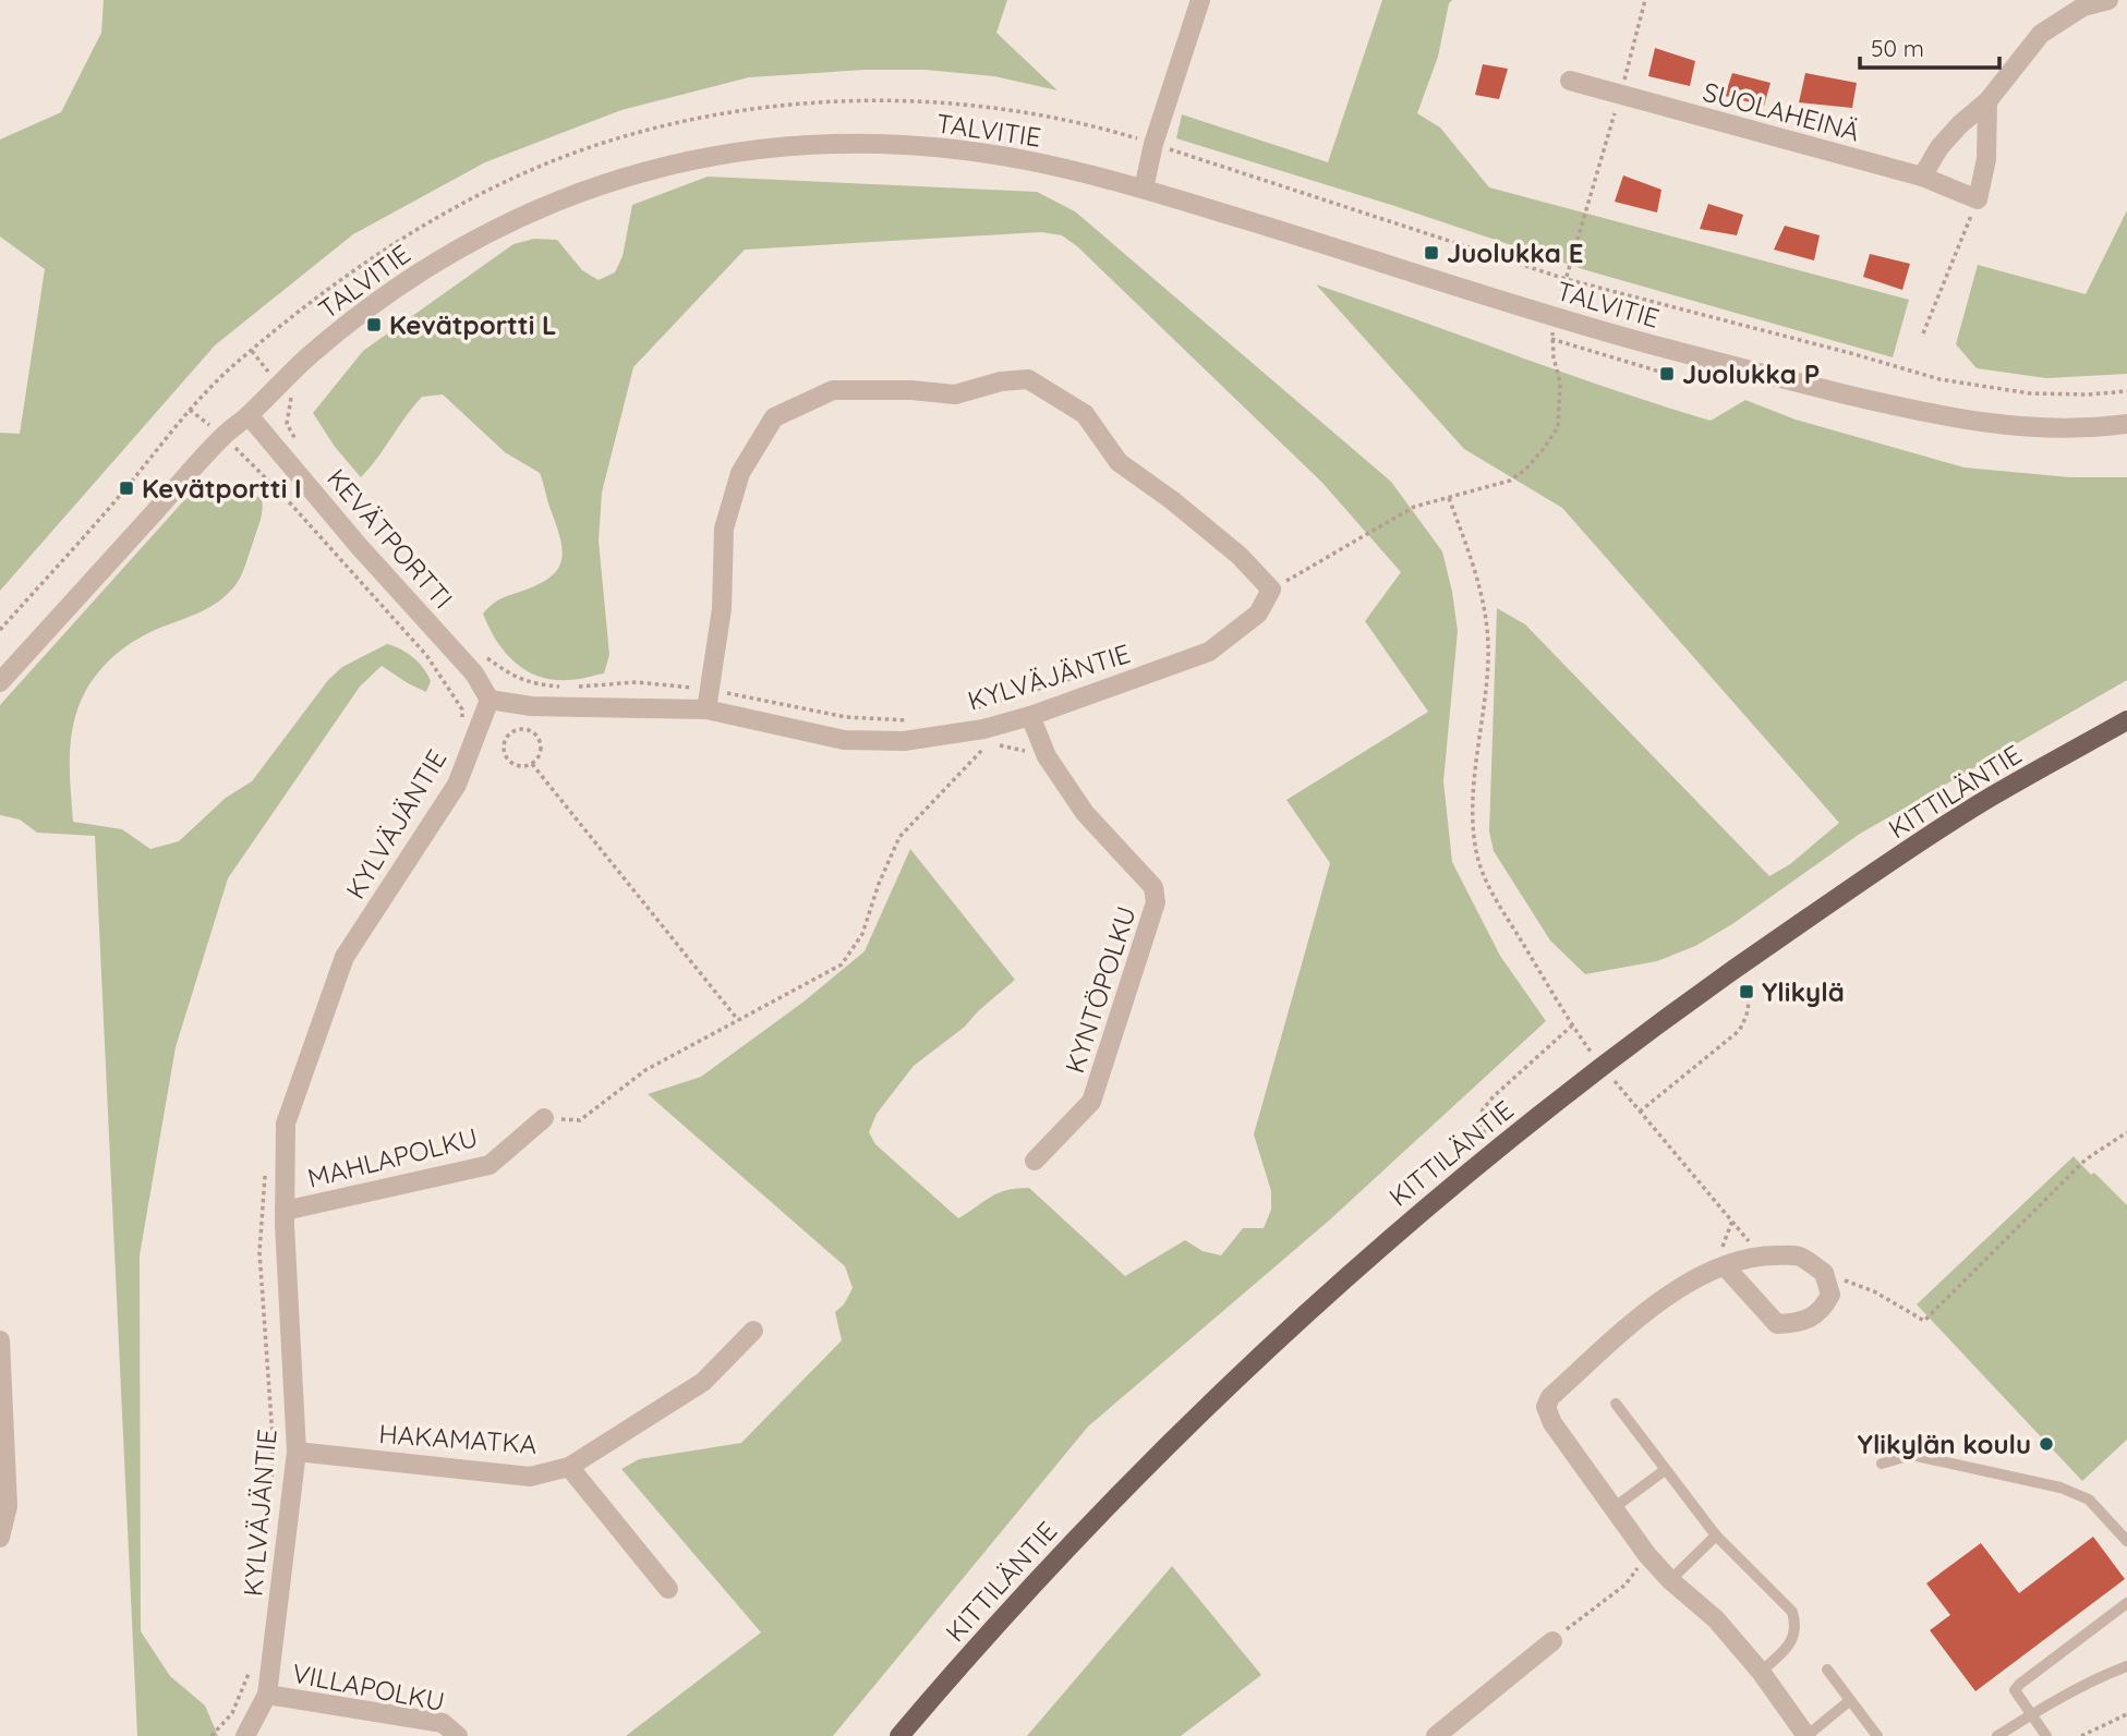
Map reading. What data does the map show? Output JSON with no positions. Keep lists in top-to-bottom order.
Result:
{
  "streets": {
    "main road": ["KITTILÄNTIE"],
    "street": [
      "SUOLAHEINÄ",
      "TALVITIE",
      "KEVÄTPORTTI",
      "KYLVÄJÄNTIE",
      "KYNTÖPOLKU",
      "MAHLAPOLKU",
      "HAKAMATKA",
      "VILLAPOLKU"
    ]
  },
  "crossings": [
    ["TALVITIE", "KEVÄTPORTTI"],
    ["KEVÄTPORTTI", "KYLVÄJÄNTIE"],
    ["KYLVÄJÄNTIE", "KYNTÖPOLKU"],
    ["KYLVÄJÄNTIE", "MAHLAPOLKU"],
    ["KYLVÄJÄNTIE", "HAKAMATKA"],
    ["KYLVÄJÄNTIE", "VILLAPOLKU"]
  ],
  "places": {
    "transit": [
      "Juolukka E",
      "Kevätportti L",
      "Juolukka P",
      "Kevätportti I",
      "Ylikylä"
    ],
    "other": ["Ylikylän koulu"]
  },
  "scale_bar": "50 m"
}
